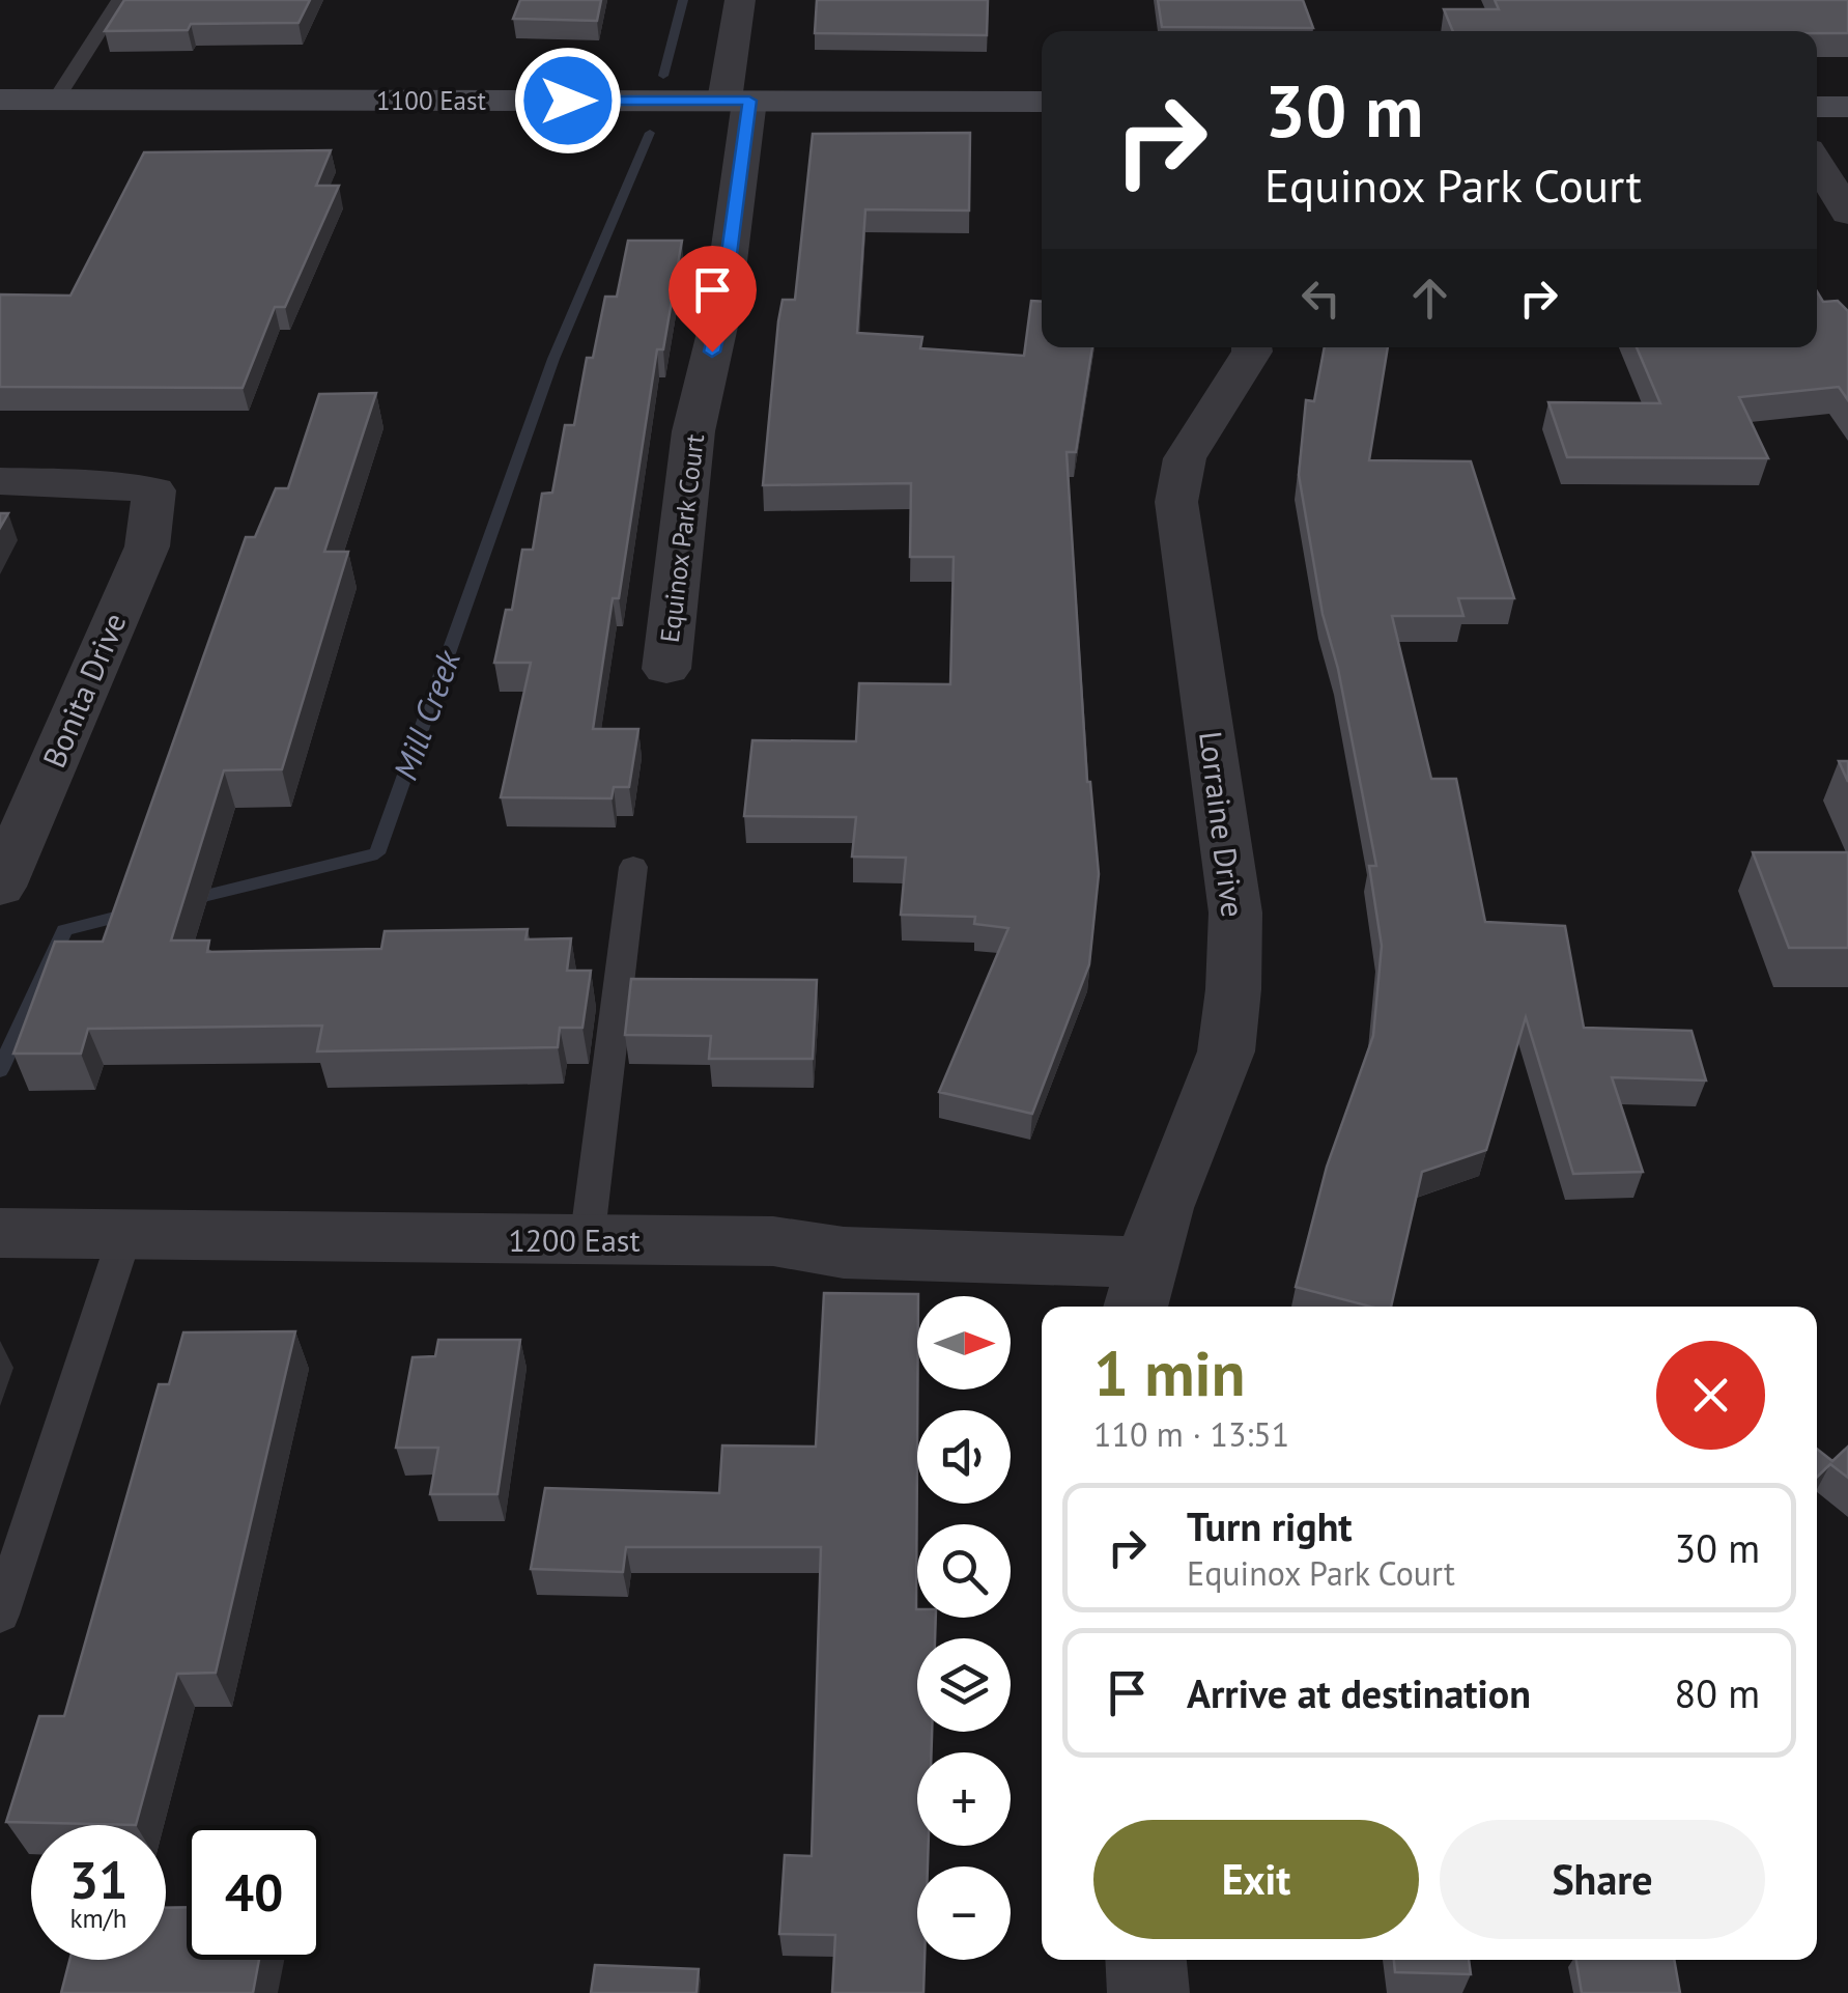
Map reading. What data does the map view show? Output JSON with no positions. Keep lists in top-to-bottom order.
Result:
{
  "streets": {
    "street": [
      "1100 East",
      "Equinox Park Court",
      "Bonita Drive",
      "Lorraine Drive",
      "1200 East"
    ]
  },
  "crossings": [
    ["1100 East", "Equinox Park Court"],
    ["Lorraine Drive", "1200 East"]
  ],
  "water": ["Mill Creek"],
  "north": "right",
  "page": {
    "turn": ["30 m", "Equinox Park Court"],
    "map_buttons": ["+", "−"],
    "heading": ["1 min", "110 m · 13:51"],
    "list": [
      {
        "name": "Turn right",
        "note": "Equinox Park Court",
        "value": "30 m"
      },
      {
        "name": "Arrive at destination",
        "value": "80 m"
      }
    ],
    "buttons": ["Exit", "Share"],
    "speed": "31 km/h",
    "limit": "40"
  }
}
